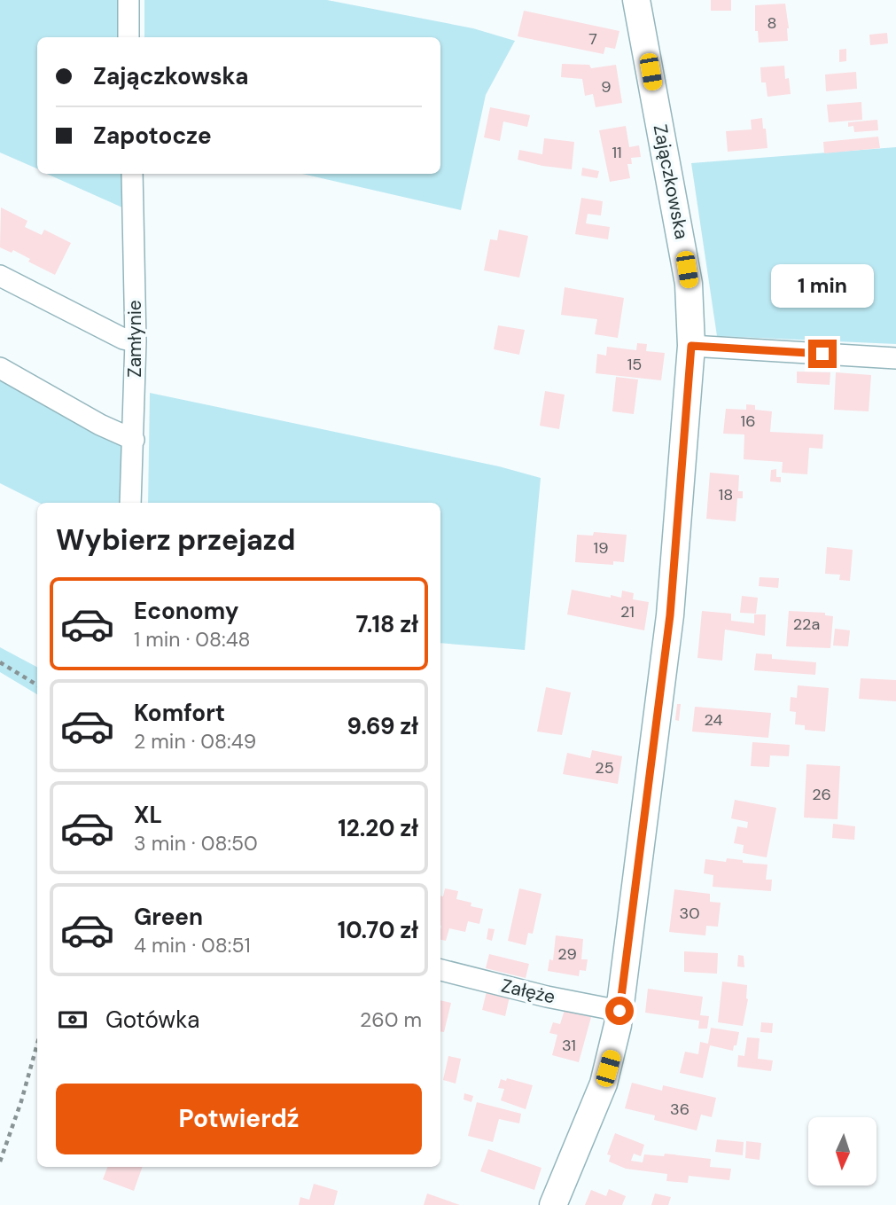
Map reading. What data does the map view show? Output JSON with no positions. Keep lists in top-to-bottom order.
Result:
{
  "streets": {
    "main road": ["Zajączkowska"],
    "street": ["Zamłynie", "Załęże"]
  },
  "crossings": [
    ["Zajączkowska", "Załęże"]
  ],
  "house_numbers": [
    "8",
    "7",
    "9",
    "11",
    "15",
    "16",
    "18",
    "19",
    "21",
    "22a",
    "24",
    "25",
    "26",
    "30",
    "29",
    "31",
    "36"
  ],
  "north": "bottom",
  "page": {
    "banner": ["Zajączkowska", "Zapotocze"],
    "bubble": "1 min",
    "heading": "Wybierz przejazd",
    "list": [
      {
        "name": "Economy",
        "note": "1 min · 08:48",
        "value": "7.18 zł"
      },
      {
        "name": "Komfort",
        "note": "2 min · 08:49",
        "value": "9.69 zł"
      },
      {
        "name": "XL",
        "note": "3 min · 08:50",
        "value": "12.20 zł"
      },
      {
        "name": "Green",
        "note": "4 min · 08:51",
        "value": "10.70 zł"
      }
    ],
    "pay": ["Gotówka", "260 m"],
    "buttons": "Potwierdź"
  }
}
